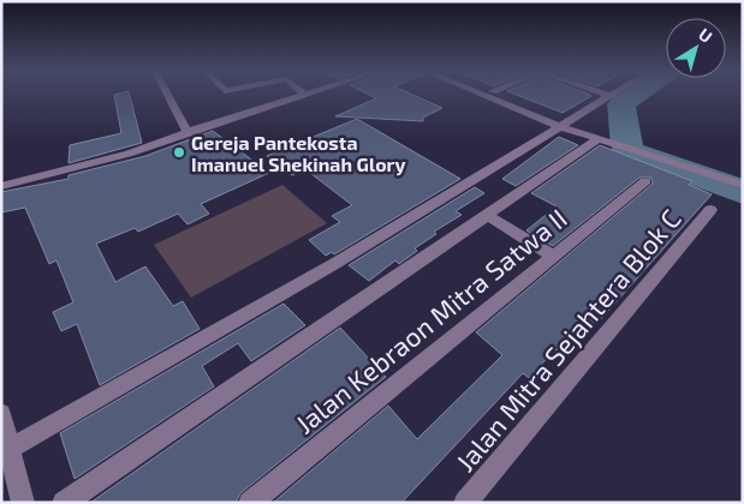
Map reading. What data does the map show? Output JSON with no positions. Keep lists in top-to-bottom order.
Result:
{
  "streets": {
    "street": ["Jalan Kebraon Mitra Satwa II", "Jalan Mitra Sejahtera Blok C"]
  },
  "places": ["Gereja Pantekosta Imanuel Shekinah Glory"],
  "north": "top right"
}
